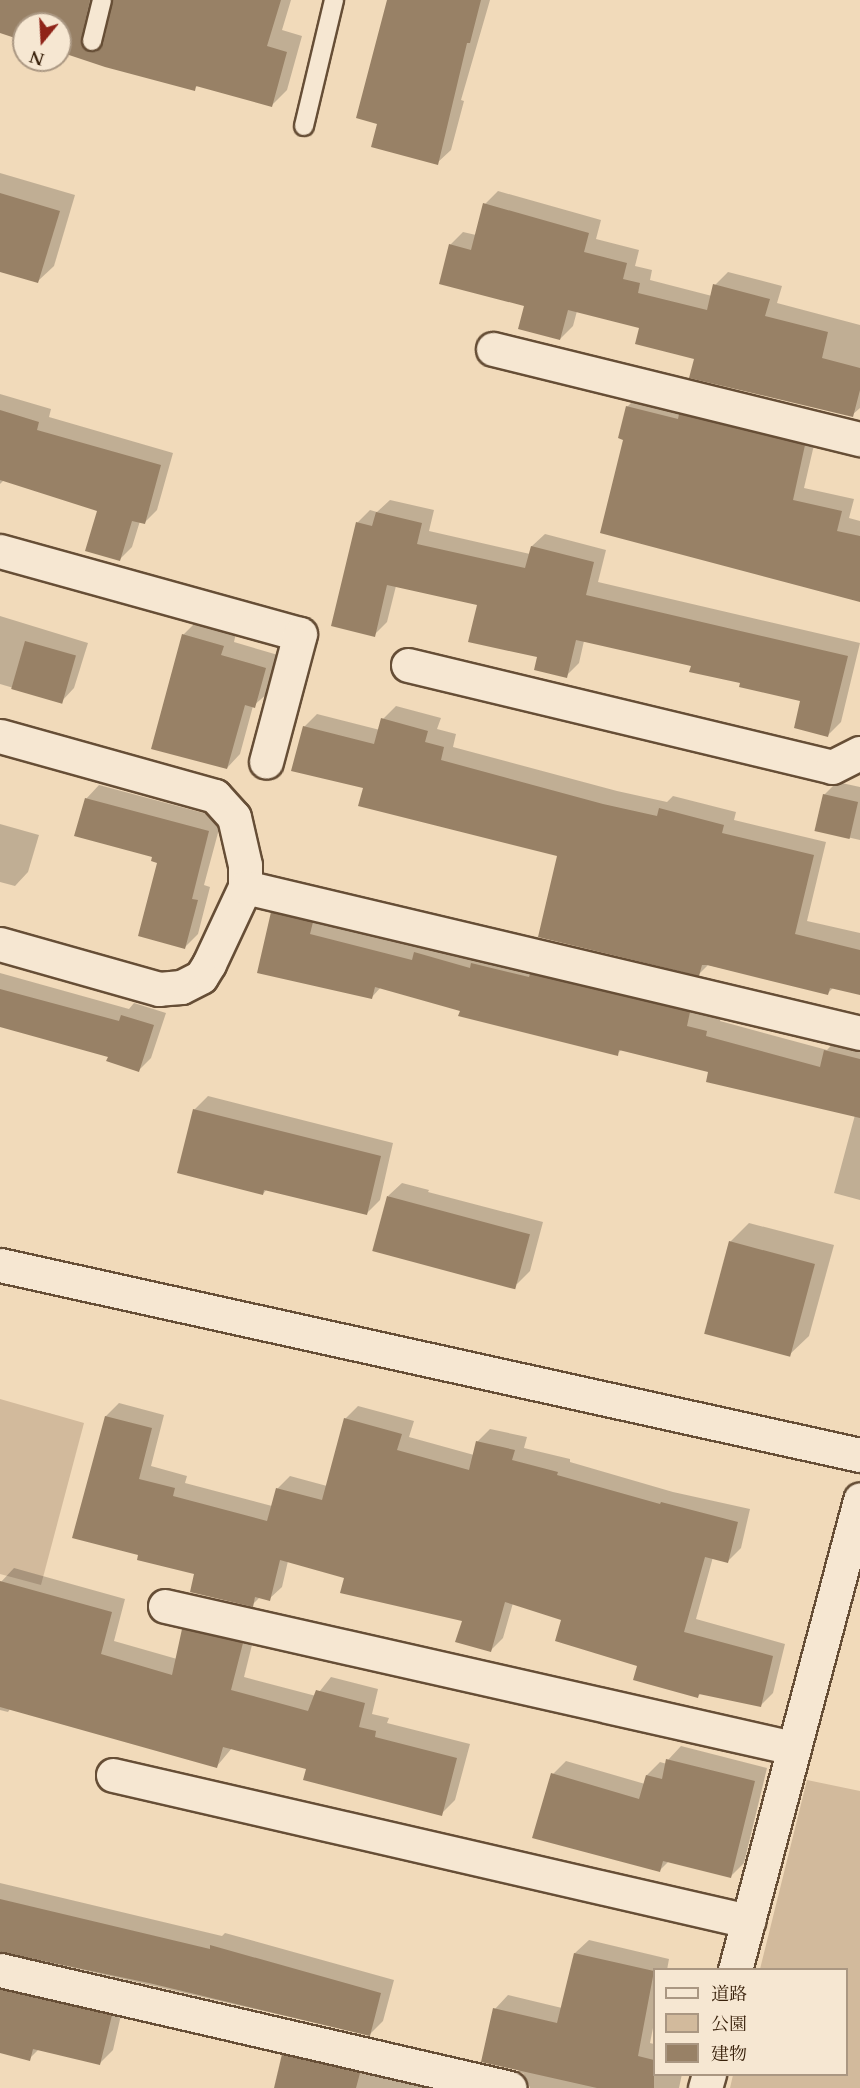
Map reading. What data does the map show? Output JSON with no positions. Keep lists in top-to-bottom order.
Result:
{
  "legend": ["道路", "公園", "建物"],
  "north": "bottom"
}
